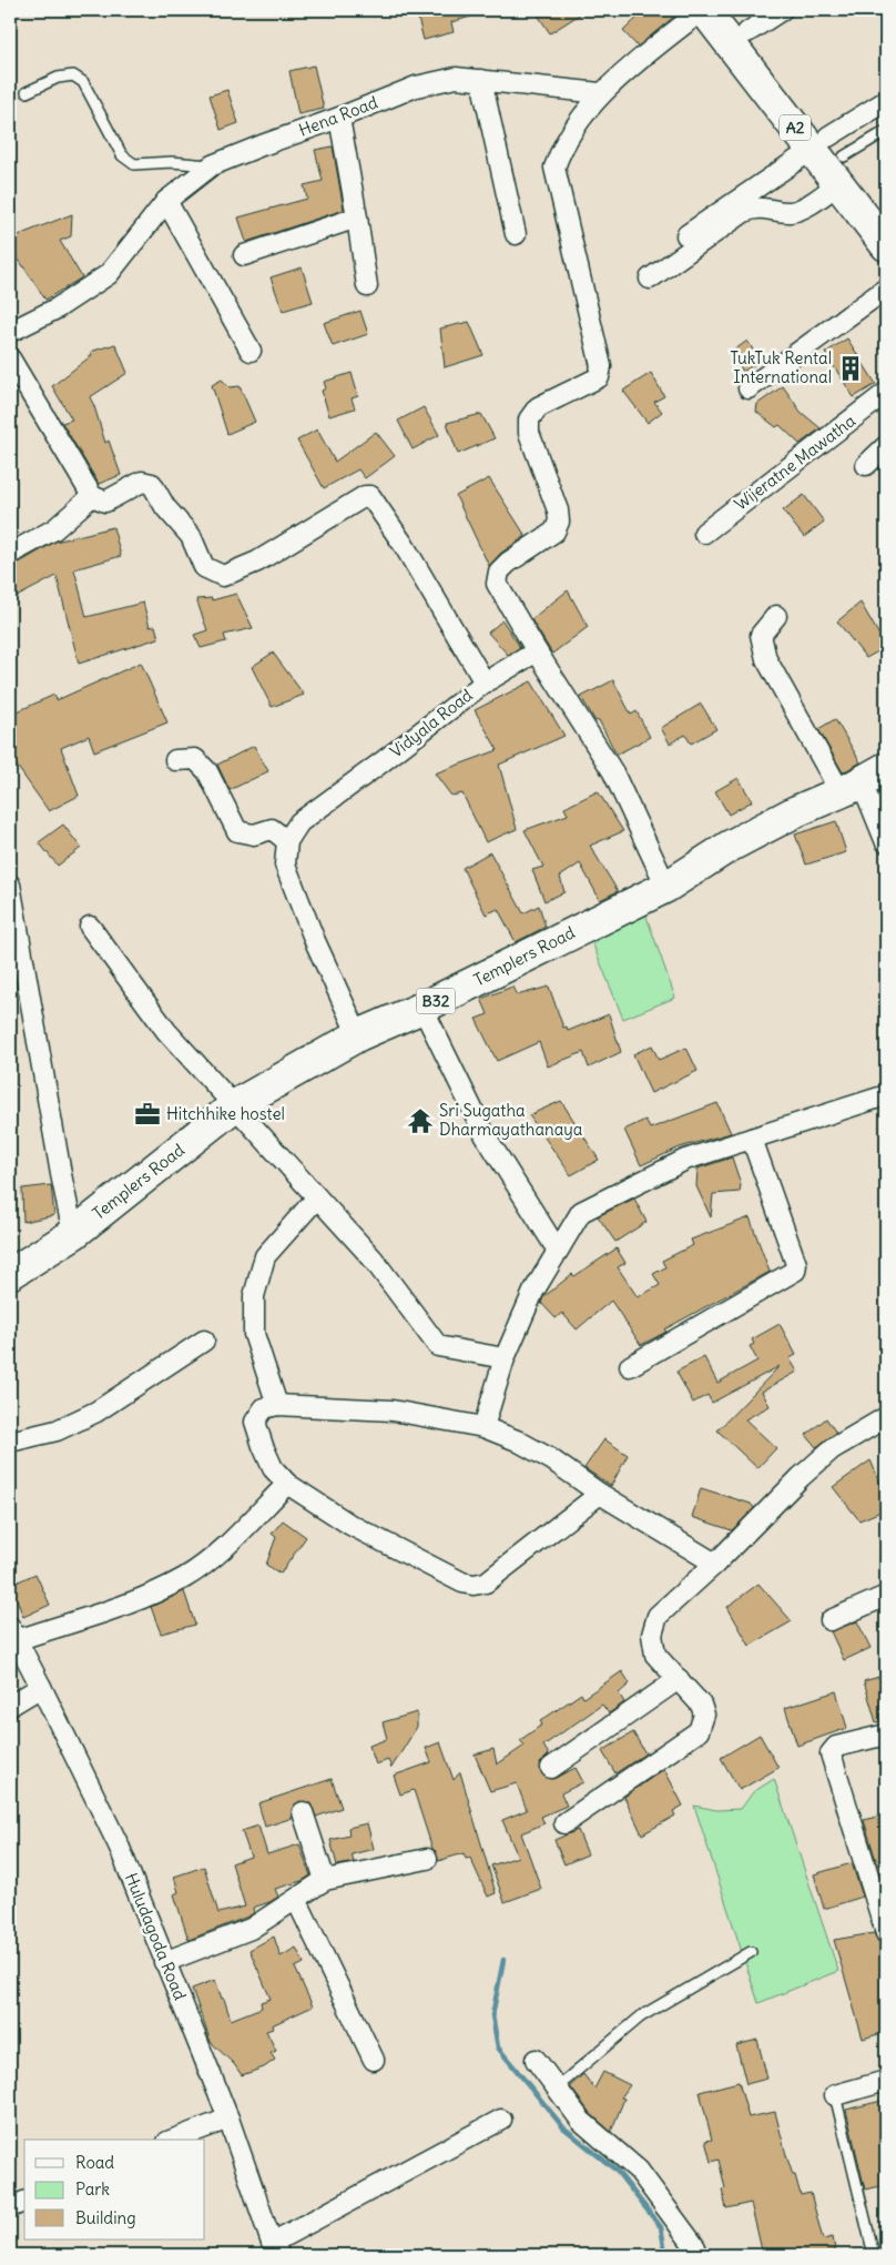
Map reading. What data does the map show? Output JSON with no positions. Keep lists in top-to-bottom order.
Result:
{
  "streets": {
    "main road": ["A2", "Templers Road", "B32"],
    "street": [
      "Hena Road",
      "Wijeratne Mawatha",
      "Vidyala Road",
      "Huludagoda Road"
    ]
  },
  "places": {
    "building": ["TukTuk Rental International"],
    "office": ["Hitchhike hostel"],
    "temple": ["Sri Sugatha Dharmayathanaya"]
  },
  "legend": ["Road", "Park", "Building"]
}
